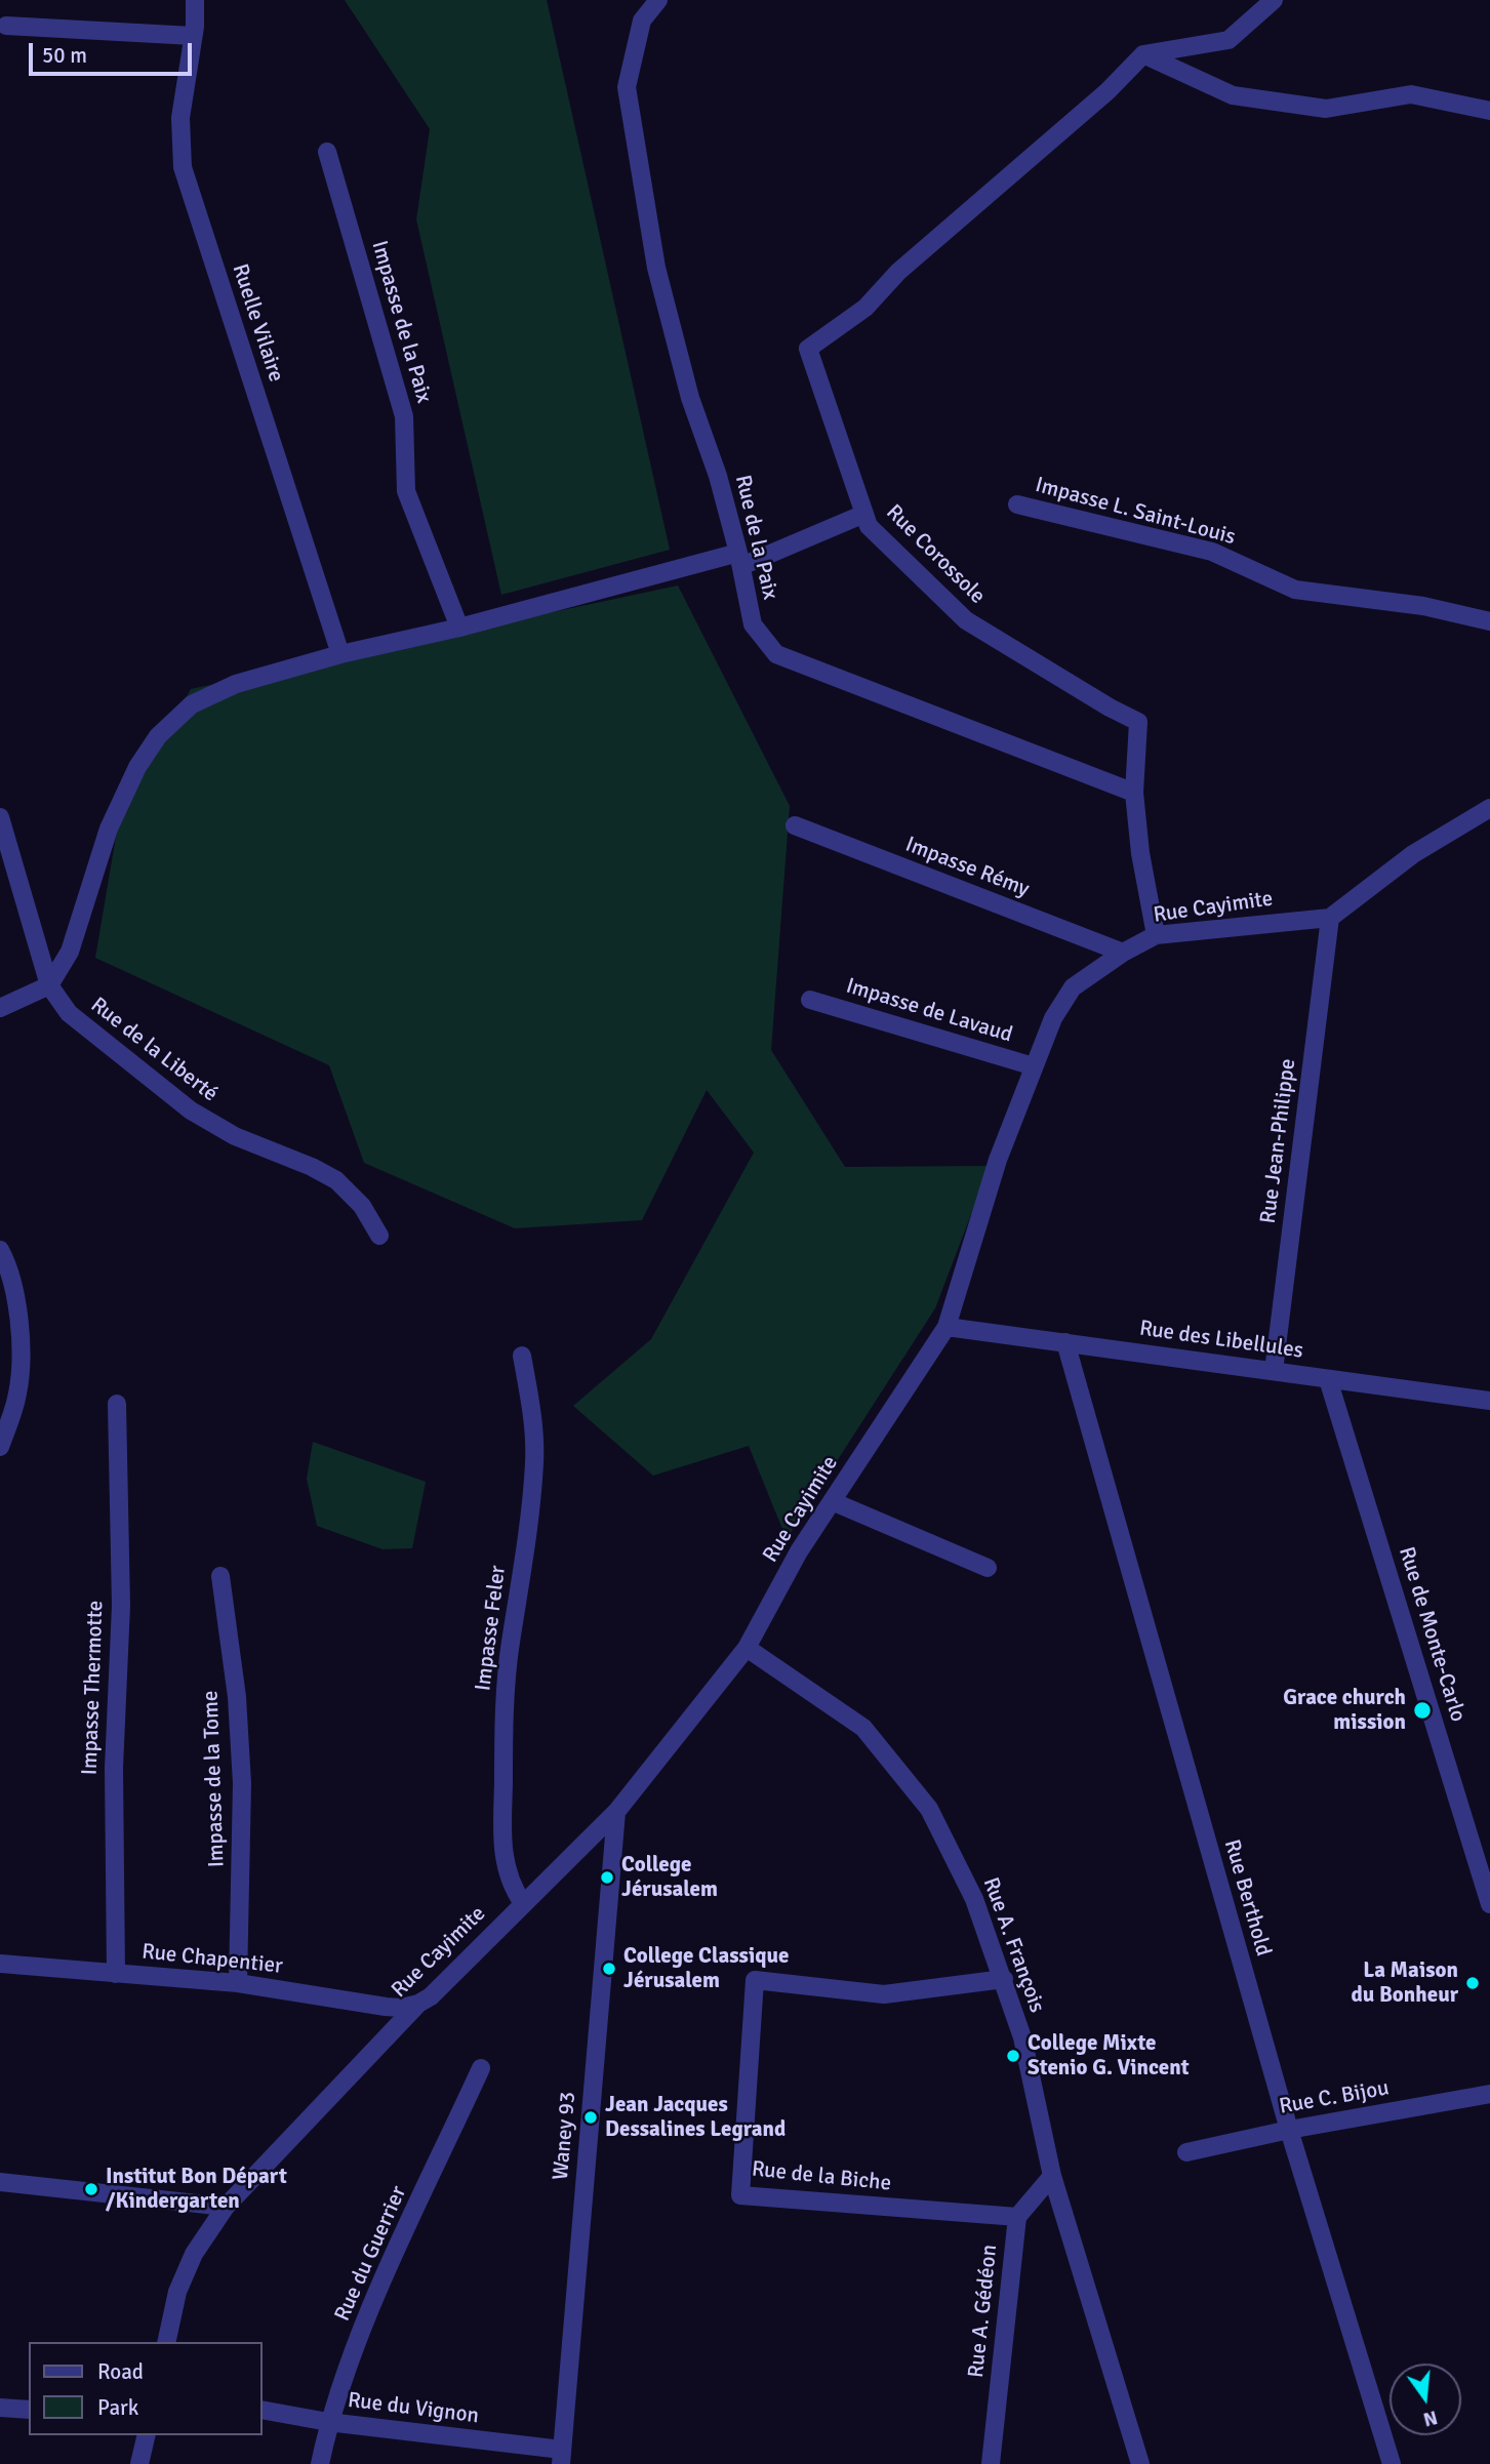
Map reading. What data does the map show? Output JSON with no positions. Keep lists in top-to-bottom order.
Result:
{
  "streets": {
    "street": [
      "Impasse de la Paix",
      "Ruelle Vilaire",
      "Impasse L. Saint-Louis",
      "Rue de la Paix",
      "Rue Corossole",
      "Impasse Rémy",
      "Rue Cayimite",
      "Impasse de Lavaud",
      "Rue de la Liberté",
      "Rue Jean-Philippe",
      "Rue des Libellules",
      "Impasse Feler",
      "Rue de Monte-Carlo",
      "Impasse Thermotte",
      "Impasse de la Tome",
      "Rue Berthold",
      "Rue A. François",
      "Rue Chapentier",
      "Rue C. Bijou",
      "Waney 93",
      "Rue de la Biche",
      "Rue du Guerrier",
      "Rue A. Gédéon",
      "Rue du Vignon"
    ]
  },
  "crossings": [
    ["Rue de la Paix", "Rue Corossole"],
    ["Impasse Rémy", "Rue Cayimite"],
    ["Rue Cayimite", "Impasse de Lavaud"],
    ["Rue Cayimite", "Rue Jean-Philippe"],
    ["Rue Cayimite", "Rue des Libellules"],
    ["Rue Cayimite", "Impasse Feler"],
    ["Rue Cayimite", "Rue A. François"],
    ["Rue Cayimite", "Rue Chapentier"],
    ["Rue Cayimite", "Waney 93"],
    ["Rue Jean-Philippe", "Rue des Libellules"],
    ["Rue des Libellules", "Rue de Monte-Carlo"],
    ["Rue des Libellules", "Rue Berthold"],
    ["Impasse Thermotte", "Rue Chapentier"],
    ["Impasse de la Tome", "Rue Chapentier"],
    ["Rue Berthold", "Rue C. Bijou"],
    ["Rue A. François", "Rue de la Biche"],
    ["Rue A. François", "Rue A. Gédéon"],
    ["Waney 93", "Rue du Vignon"],
    ["Rue de la Biche", "Rue A. Gédéon"],
    ["Rue du Guerrier", "Rue du Vignon"]
  ],
  "places": [
    "Grace church mission",
    "College Jérusalem",
    "College Classique Jérusalem",
    "La Maison du Bonheur",
    "College Mixte Stenio G. Vincent",
    "Jean Jacques Dessalines Legrand",
    "Institut Bon Départ /Kindergarten"
  ],
  "legend": ["Road", "Park"],
  "scale_bar": "50 m",
  "north": "bottom"
}
